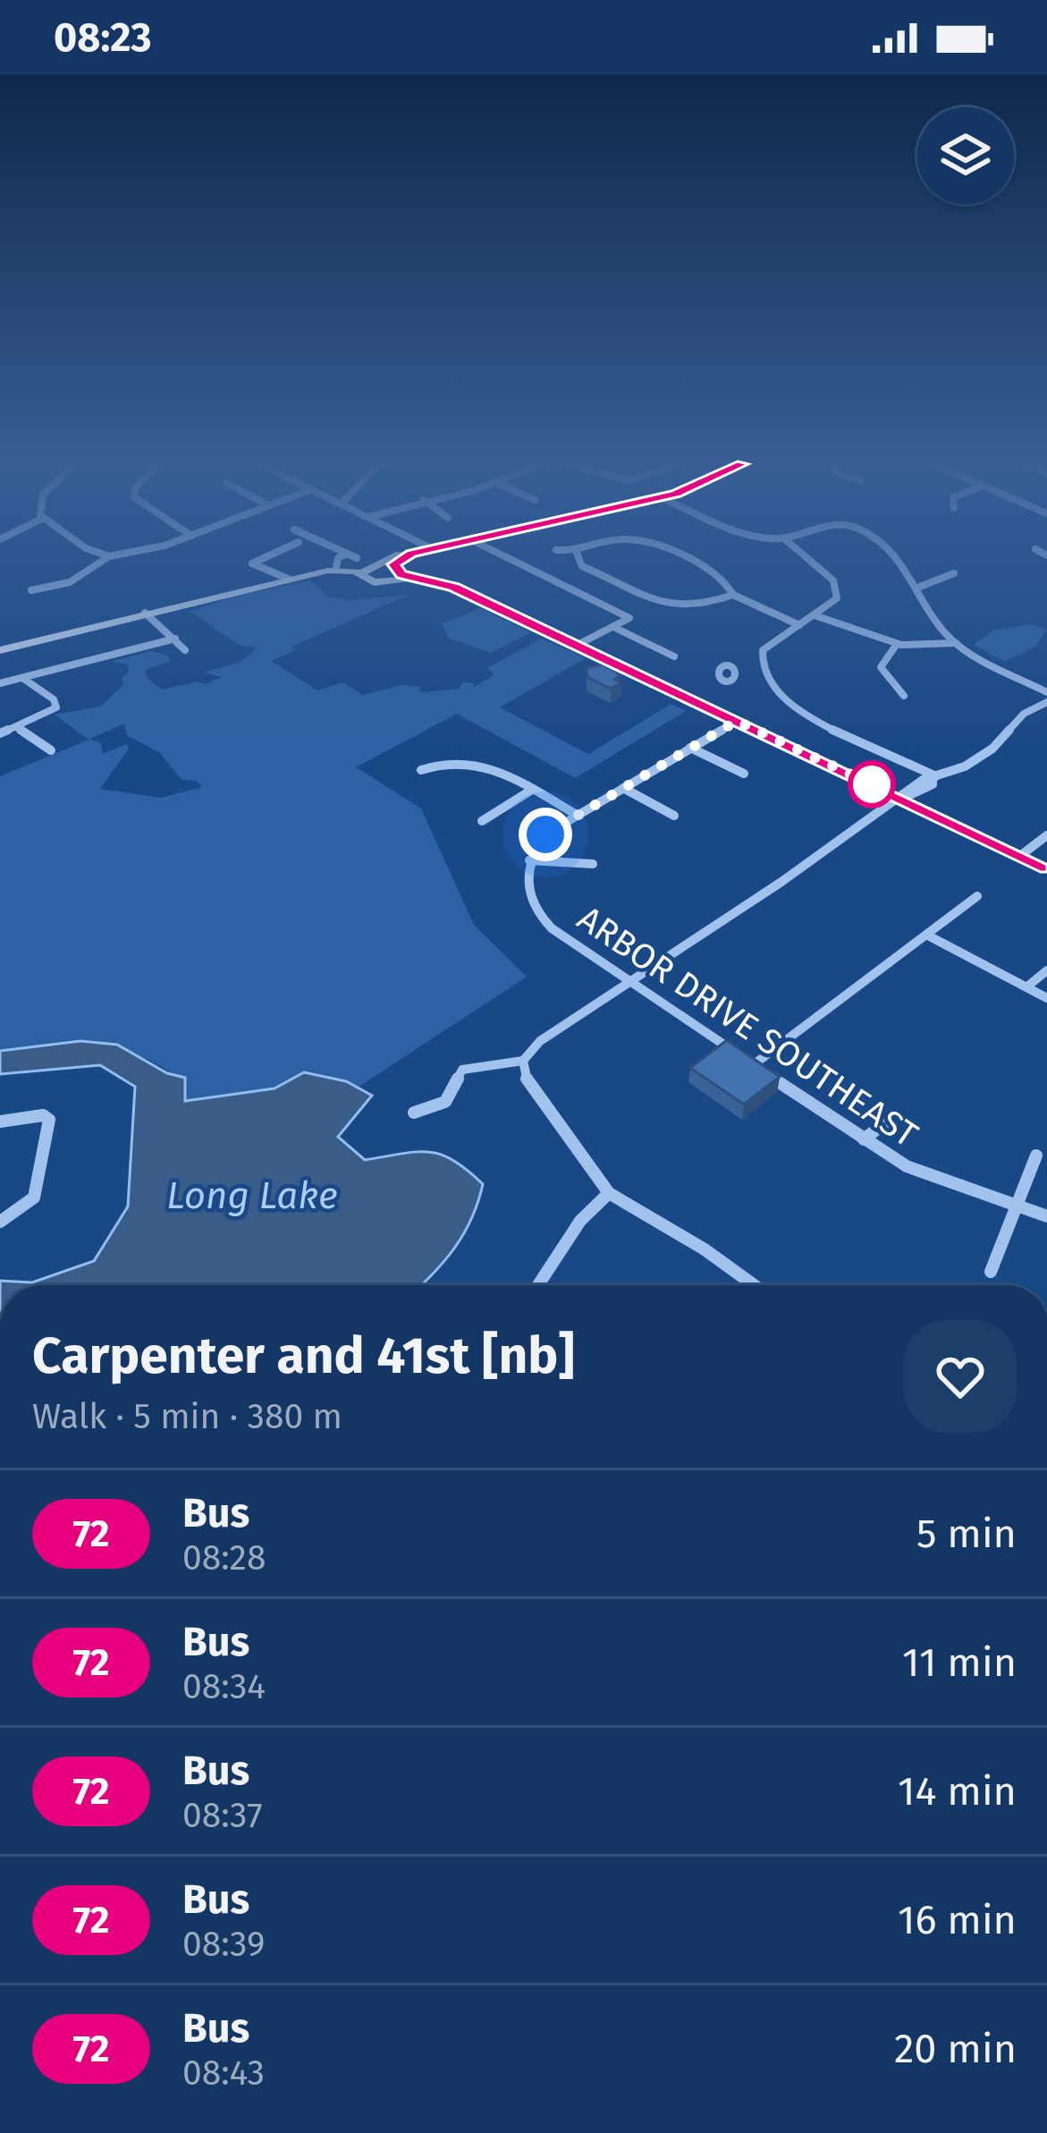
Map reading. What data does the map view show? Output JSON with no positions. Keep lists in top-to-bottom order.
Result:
{
  "streets": {
    "street": ["ARBOR DRIVE SOUTHEAST"]
  },
  "water": ["Long Lake"],
  "lines": ["bus line 72"],
  "page": {
    "status": "08:23",
    "heading": ["Carpenter and 41st [nb]", "Walk · 5 min · 380 m"],
    "list": [
      {
        "mark": "72",
        "name": "Bus",
        "note": "08:28",
        "value": "5 min"
      },
      {
        "mark": "72",
        "name": "Bus",
        "note": "08:34",
        "value": "11 min"
      },
      {
        "mark": "72",
        "name": "Bus",
        "note": "08:37",
        "value": "14 min"
      },
      {
        "mark": "72",
        "name": "Bus",
        "note": "08:39",
        "value": "16 min"
      },
      {
        "mark": "72",
        "name": "Bus",
        "note": "08:43",
        "value": "20 min"
      }
    ]
  }
}
